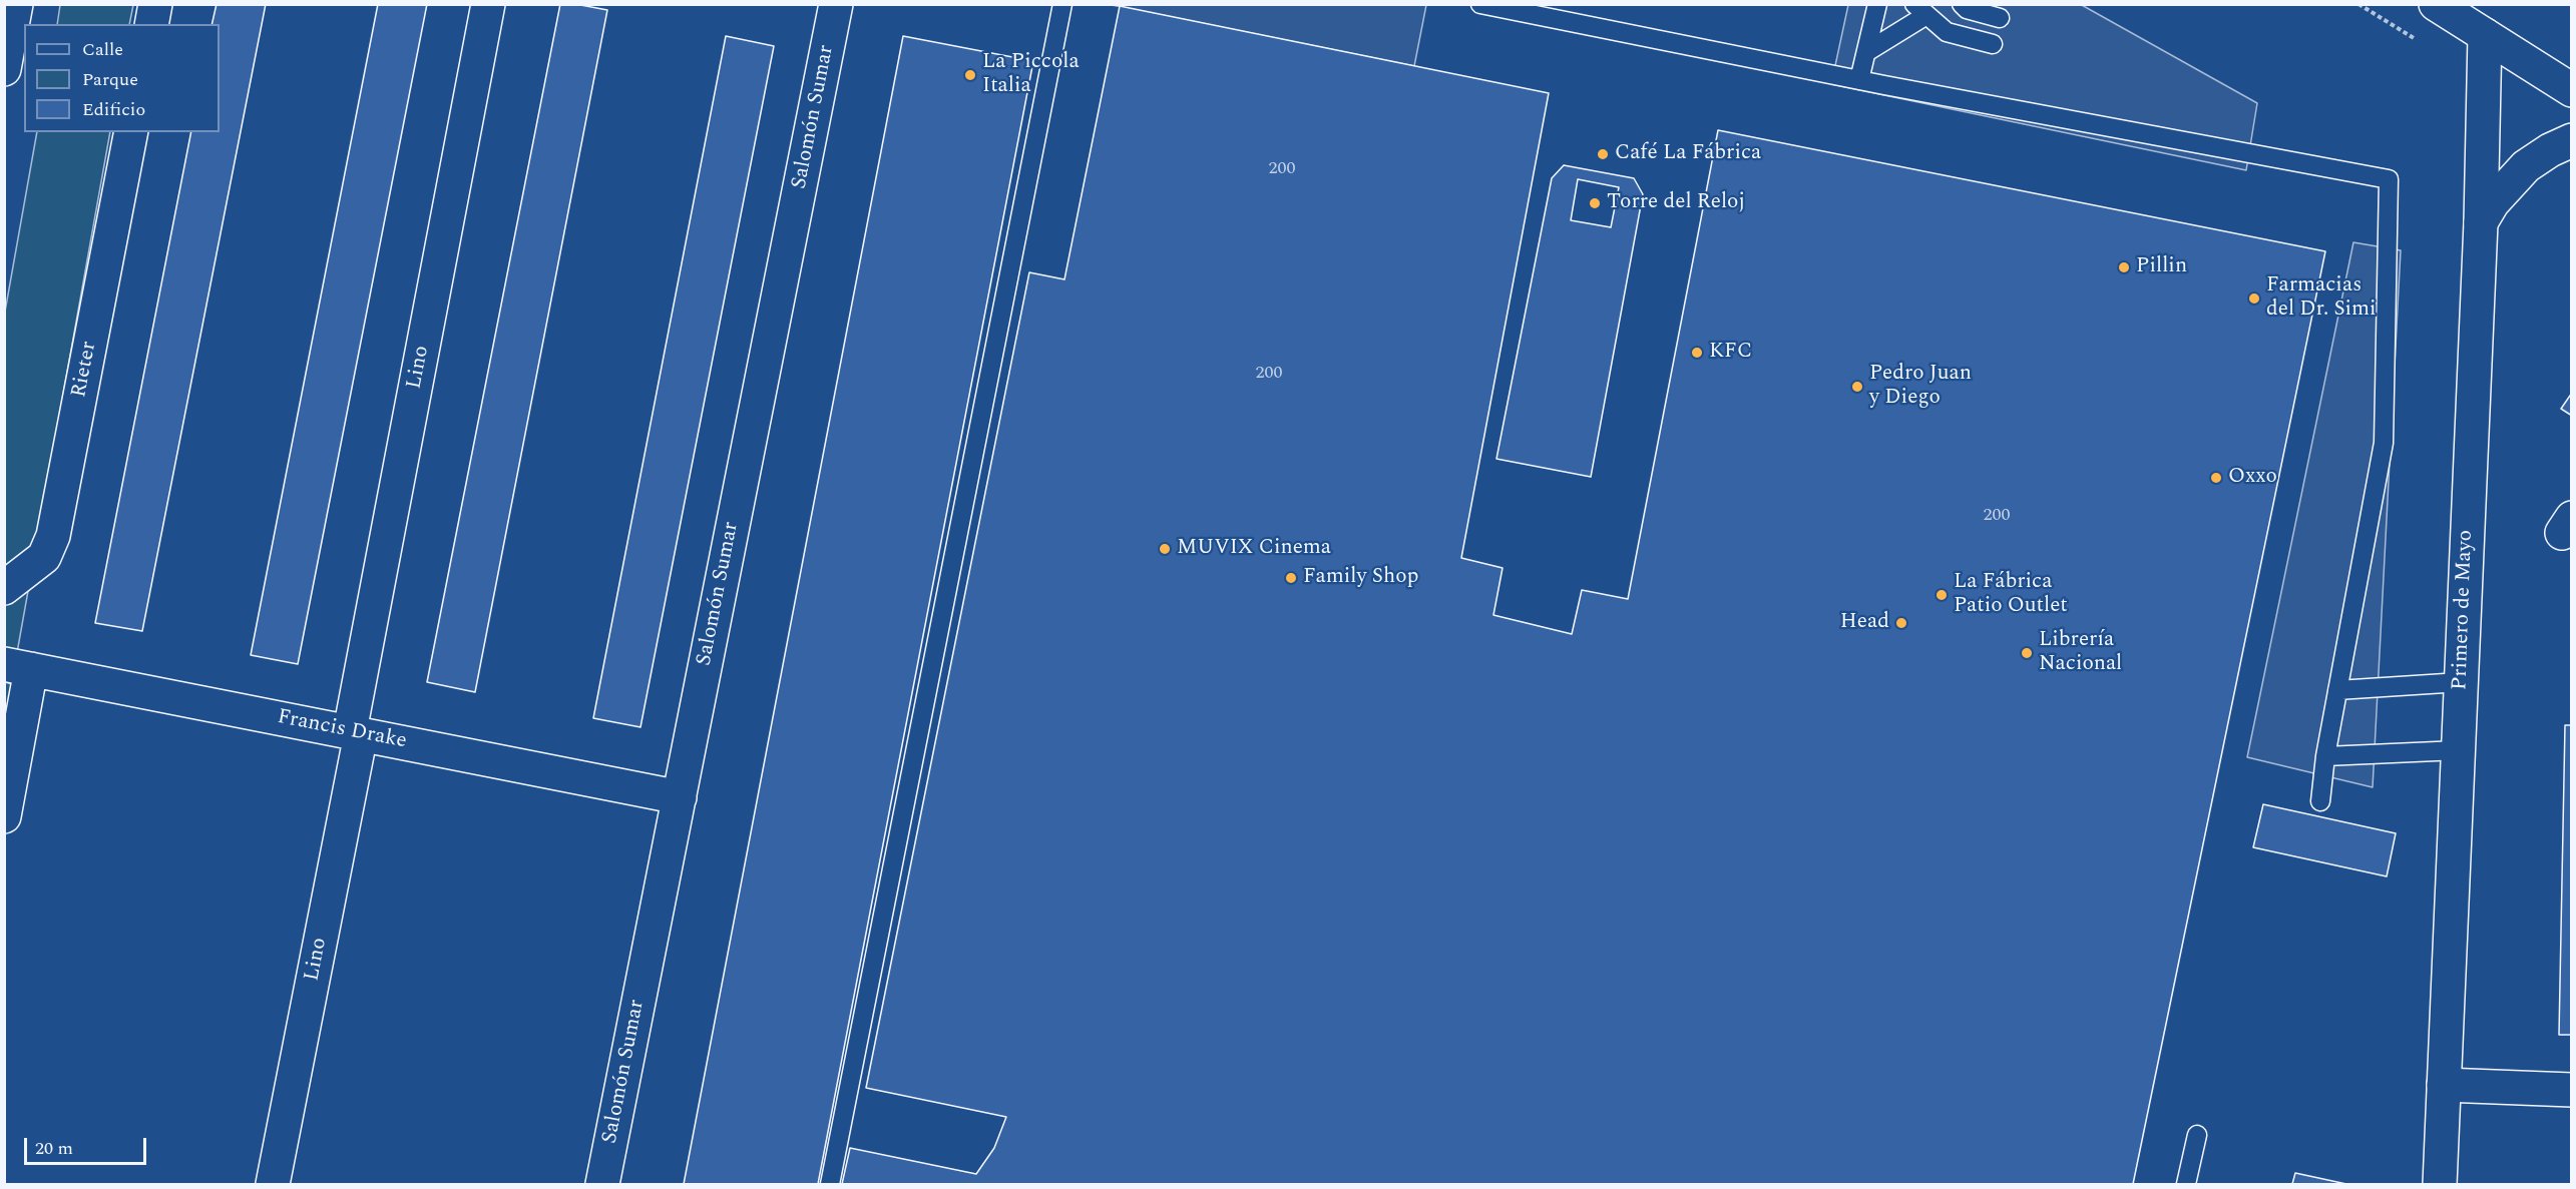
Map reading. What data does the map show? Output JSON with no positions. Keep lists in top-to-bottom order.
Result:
{
  "streets": {
    "street": [
      "Salomón Sumar",
      "Lino",
      "Rieter",
      "Primero de Mayo",
      "Francis Drake"
    ]
  },
  "crossings": [
    ["Salomón Sumar", "Francis Drake"],
    ["Lino", "Francis Drake"]
  ],
  "places": [
    "La Piccola Italia",
    "Café La Fábrica",
    "Torre del Reloj",
    "Pillin",
    "Farmacias del Dr. Simi",
    "KFC",
    "Pedro Juan y Diego",
    "Oxxo",
    "MUVIX Cinema",
    "Family Shop",
    "La Fábrica Patio Outlet",
    "Head",
    "Librería Nacional"
  ],
  "house_numbers": ["200", "200", "200"],
  "legend": ["Calle", "Parque", "Edificio"],
  "scale_bar": "20 m"
}
